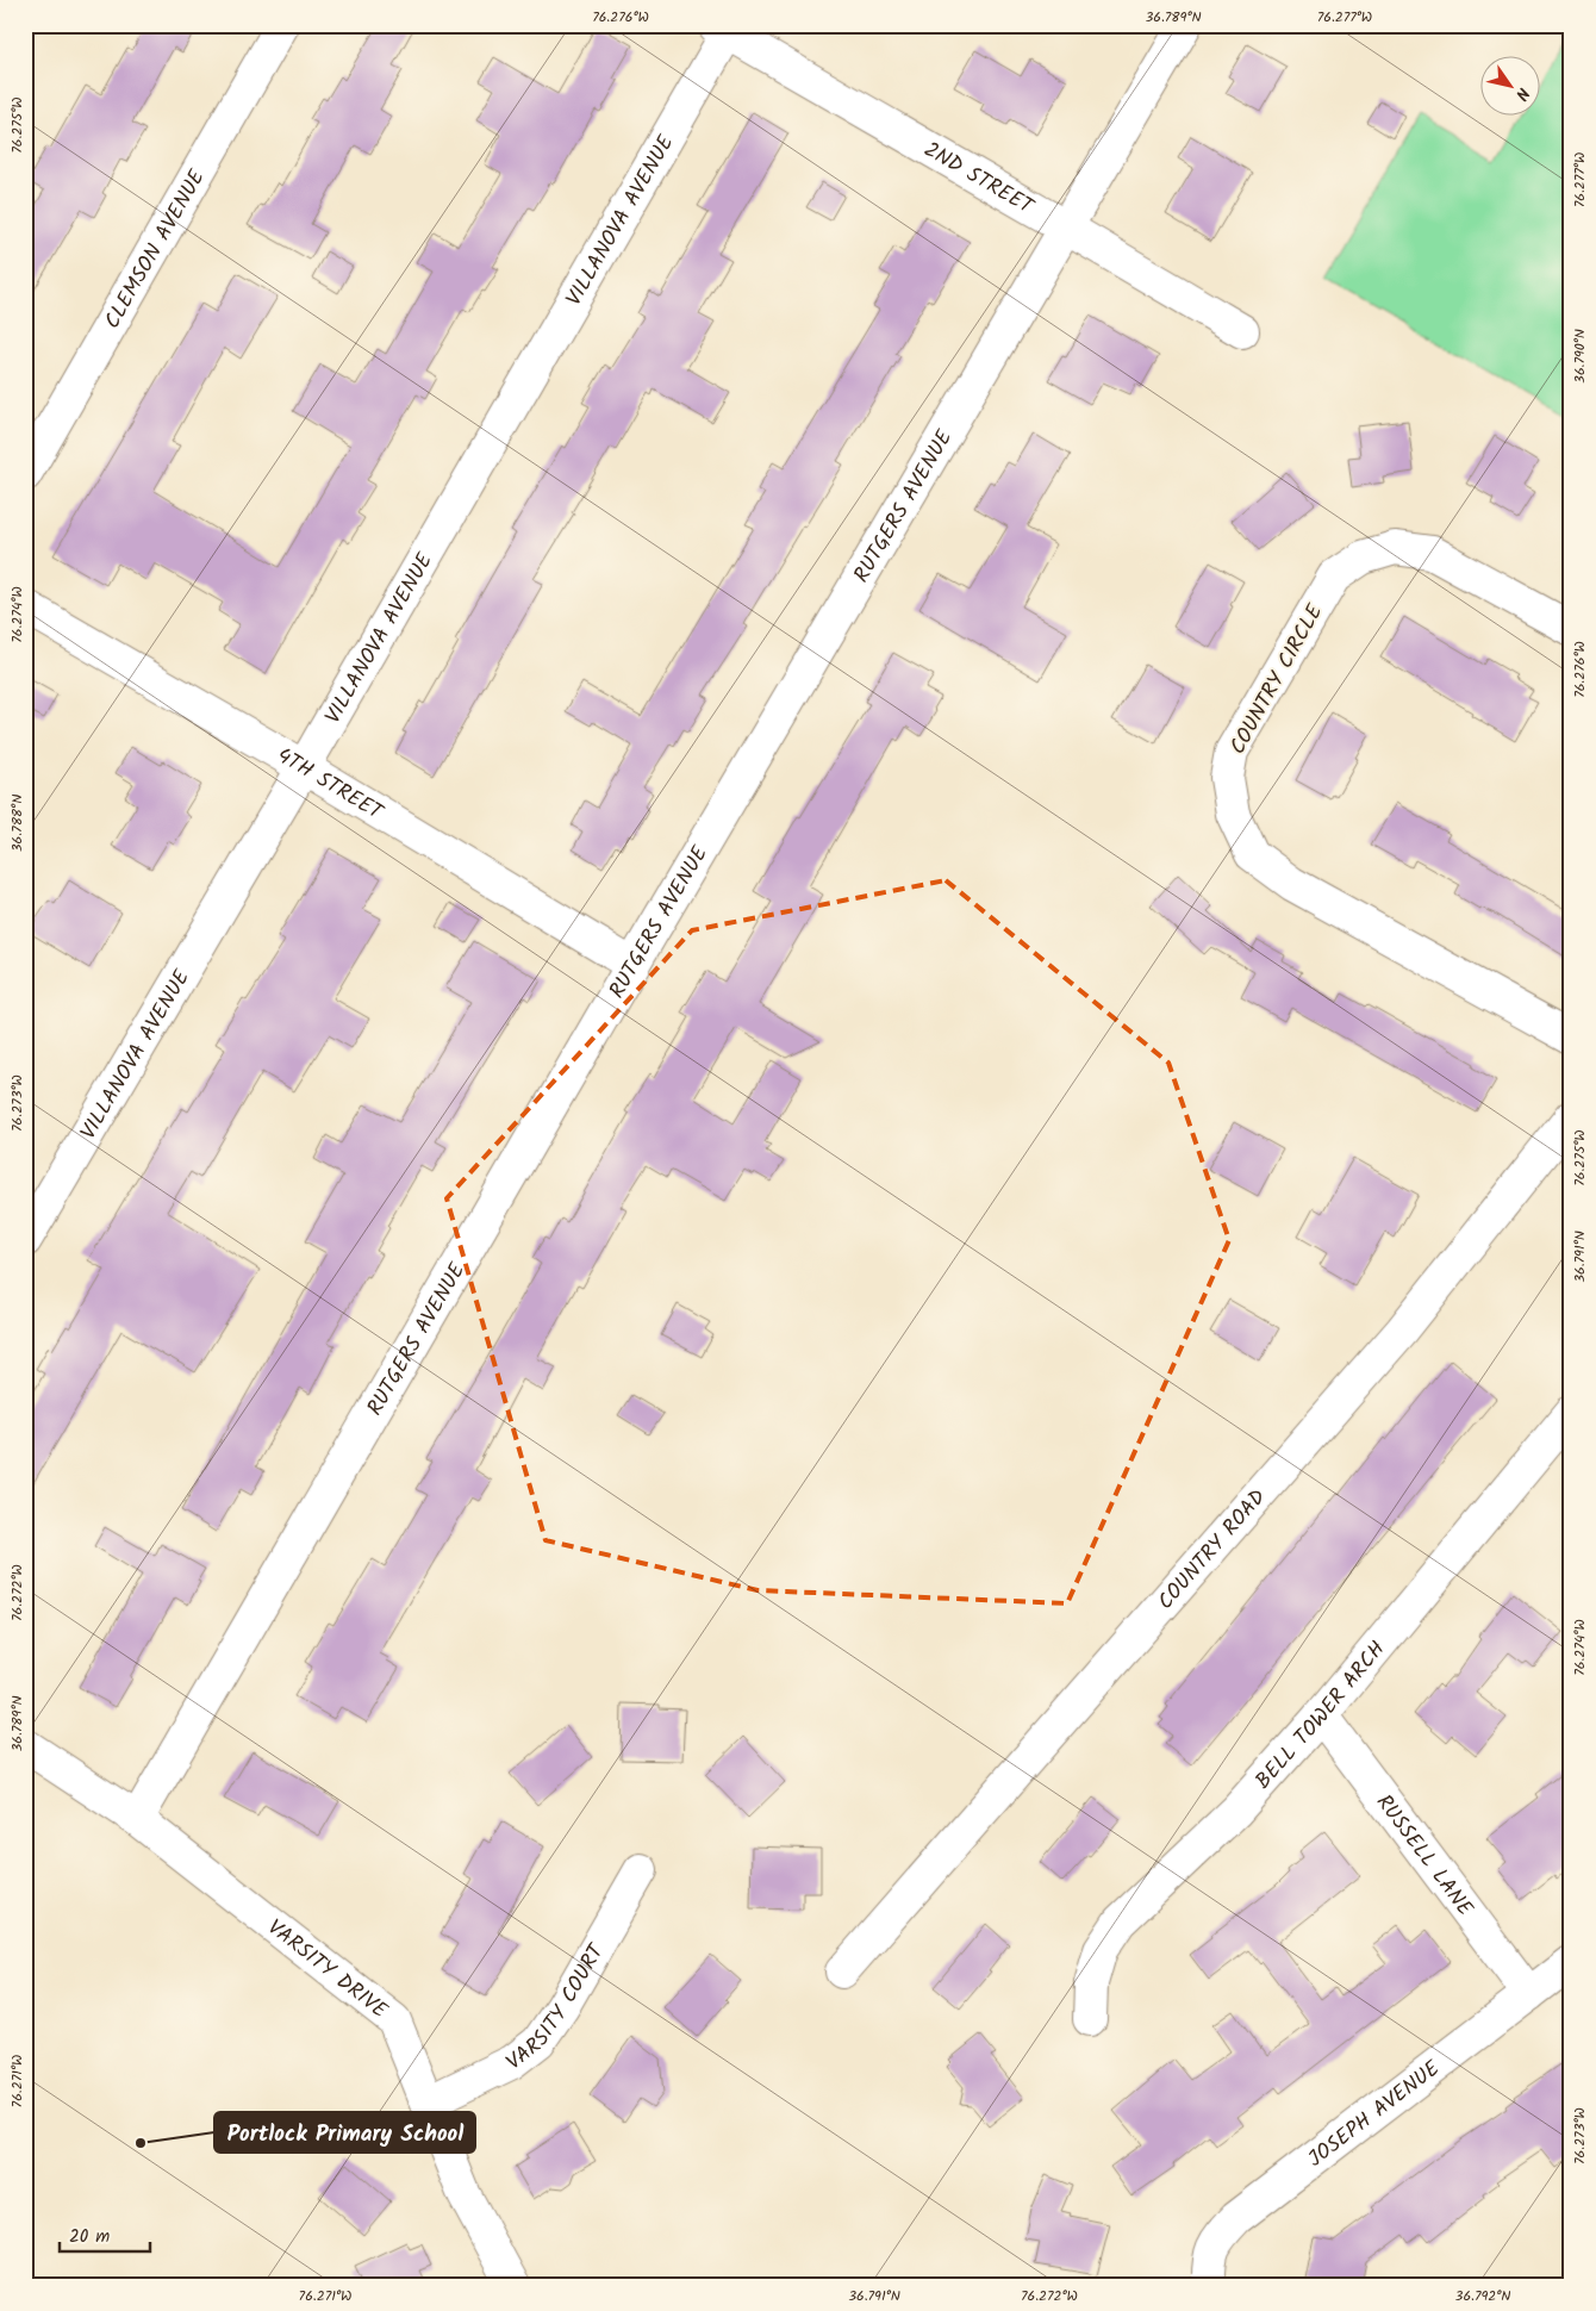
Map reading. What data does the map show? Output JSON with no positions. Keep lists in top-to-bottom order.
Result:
{
  "streets": {
    "street": [
      "2ND STREET",
      "VILLANOVA AVENUE",
      "CLEMSON AVENUE",
      "RUTGERS AVENUE",
      "COUNTRY CIRCLE",
      "4TH STREET",
      "COUNTRY ROAD",
      "BELL TOWER ARCH",
      "RUSSELL LANE",
      "VARSITY DRIVE",
      "VARSITY COURT",
      "JOSEPH AVENUE"
    ]
  },
  "crossings": [
    ["2ND STREET", "VILLANOVA AVENUE"],
    ["2ND STREET", "RUTGERS AVENUE"],
    ["VILLANOVA AVENUE", "4TH STREET"],
    ["RUTGERS AVENUE", "4TH STREET"],
    ["RUTGERS AVENUE", "VARSITY DRIVE"],
    ["BELL TOWER ARCH", "RUSSELL LANE"],
    ["RUSSELL LANE", "JOSEPH AVENUE"],
    ["VARSITY DRIVE", "VARSITY COURT"]
  ],
  "places": ["Portlock Primary School"],
  "scale_bar": "20 m",
  "north": "bottom right",
  "coordinates": [
    "76.276°W",
    "36.789°N",
    "76.277°W",
    "76.275°W",
    "36.790°N",
    "76.274°W",
    "36.788°N",
    "76.273°W",
    "36.791°N",
    "76.272°W",
    "76.271°W",
    "36.792°N"
  ]
}
